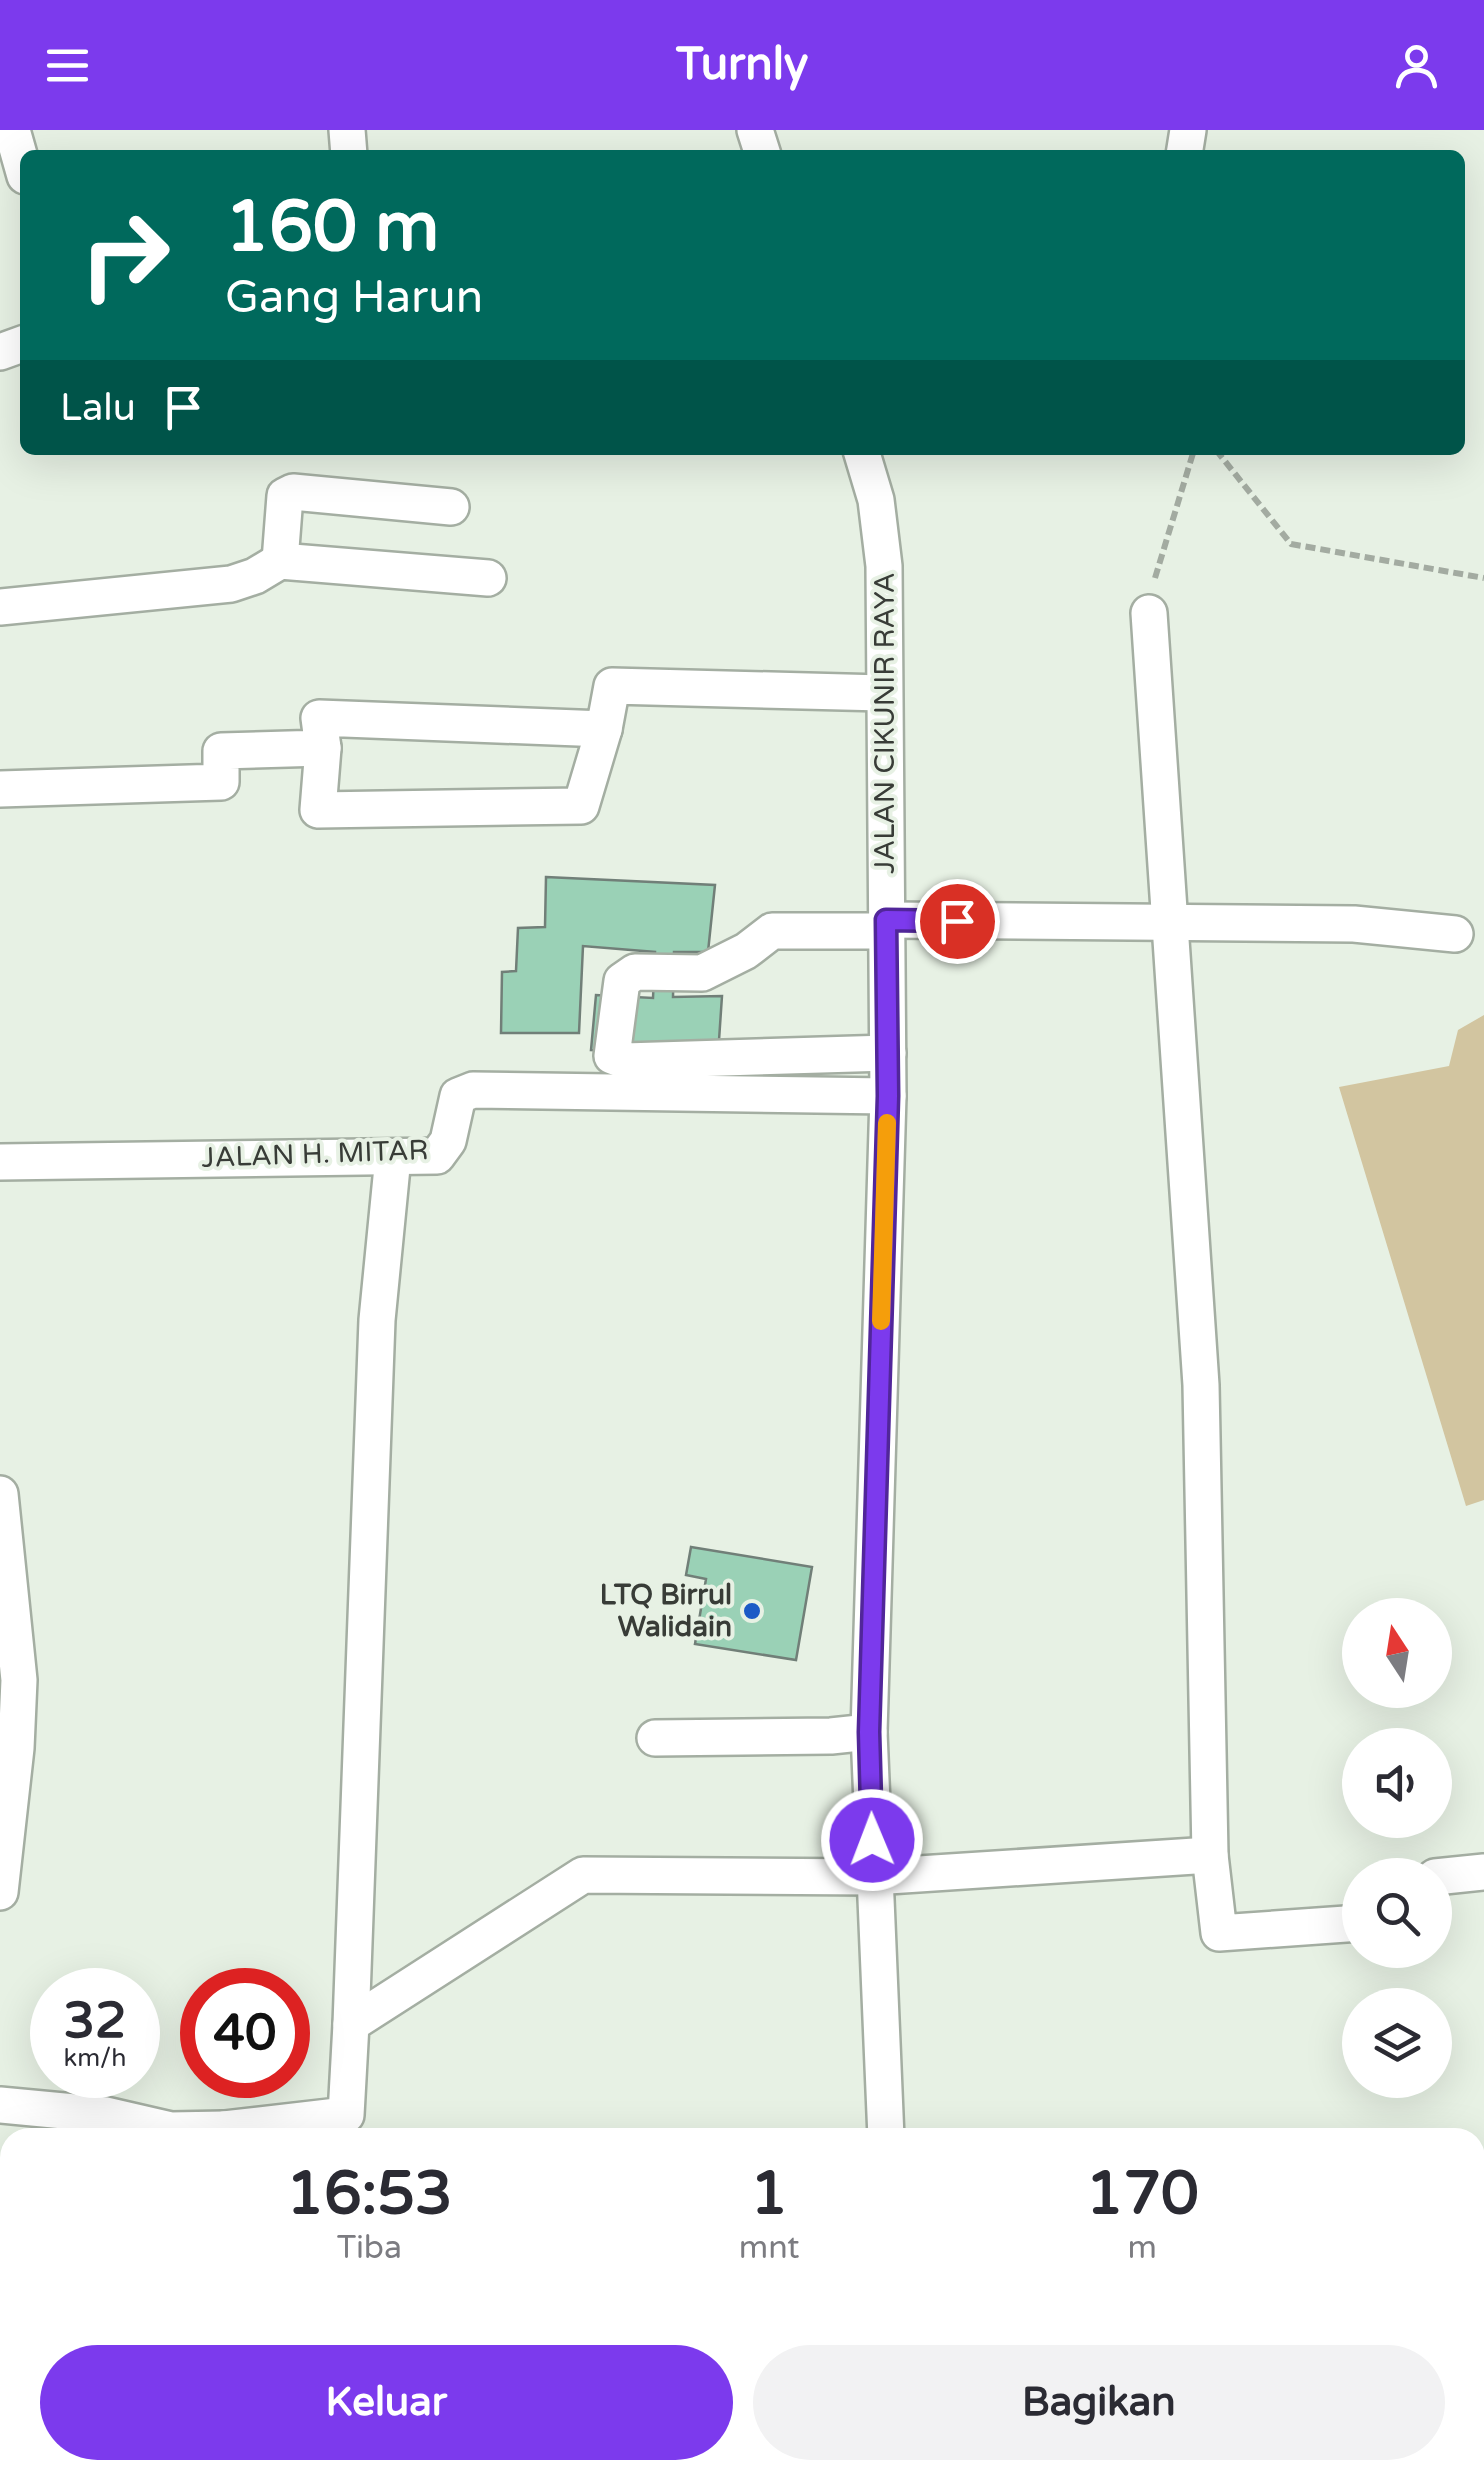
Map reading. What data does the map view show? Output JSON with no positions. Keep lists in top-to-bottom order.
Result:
{
  "streets": {
    "street": ["JALAN CIKUNIR RAYA", "JALAN H. MITAR"]
  },
  "crossings": [
    ["JALAN CIKUNIR RAYA", "JALAN H. MITAR"]
  ],
  "places": ["LTQ Birrul Walidain"],
  "north": "top",
  "page": {
    "header": "Turnly",
    "turn": ["160 m", "Gang Harun"],
    "then": "Lalu",
    "speed": "32 km/h",
    "limit": "40",
    "eta": [
      "16:53",
      "Tiba",
      "1",
      "mnt",
      "170",
      "m"
    ],
    "buttons": ["Keluar", "Bagikan"]
  }
}
